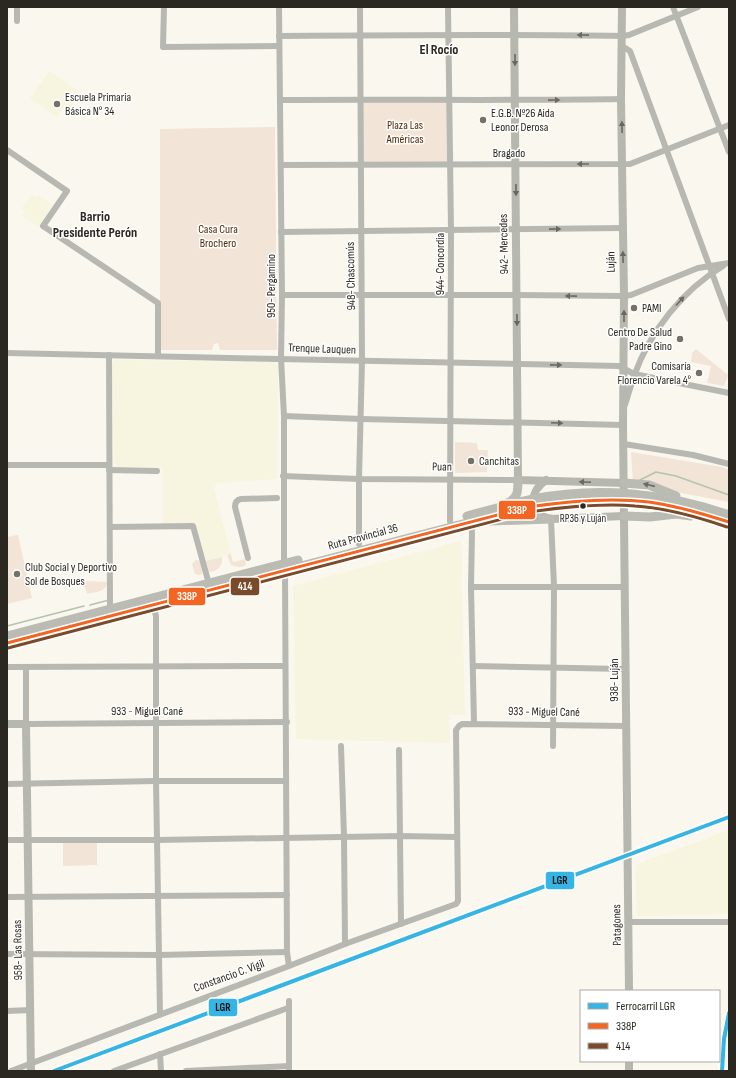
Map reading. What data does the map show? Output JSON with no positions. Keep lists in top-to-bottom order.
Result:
{
  "streets": {
    "main road": [
      "942- Mercedes",
      "Luján",
      "Puan",
      "Ruta Provincial 36",
      "938- Luján",
      "933 - Miguel Cané",
      "Patagones",
      "958- Las Rosas"
    ],
    "street": [
      "Bragado",
      "944- Concordia",
      "948- Chascomús",
      "950- Pergamino",
      "Trenque Lauquen",
      "Constancio C. Vigil"
    ]
  },
  "crossings": [
    ["Bragado", "942- Mercedes"],
    ["Bragado", "Luján"],
    ["Bragado", "944- Concordia"],
    ["Bragado", "948- Chascomús"],
    ["Bragado", "950- Pergamino"],
    ["942- Mercedes", "Trenque Lauquen"],
    ["942- Mercedes", "Puan"],
    ["Luján", "Trenque Lauquen"],
    ["Luján", "Puan"],
    ["Luján", "Ruta Provincial 36"],
    ["Luján", "938- Luján"],
    ["944- Concordia", "Trenque Lauquen"],
    ["944- Concordia", "Puan"],
    ["944- Concordia", "Ruta Provincial 36"],
    ["948- Chascomús", "Trenque Lauquen"],
    ["948- Chascomús", "Puan"],
    ["948- Chascomús", "Ruta Provincial 36"],
    ["950- Pergamino", "Trenque Lauquen"],
    ["950- Pergamino", "Puan"],
    ["950- Pergamino", "Ruta Provincial 36"],
    ["950- Pergamino", "933 - Miguel Cané"],
    ["950- Pergamino", "Constancio C. Vigil"],
    ["938- Luján", "933 - Miguel Cané"],
    ["938- Luján", "Patagones"],
    ["933 - Miguel Cané", "958- Las Rosas"],
    ["933 - Miguel Cané", "Constancio C. Vigil"],
    ["958- Las Rosas", "Constancio C. Vigil"]
  ],
  "one_way": ["942- Mercedes", "Luján"],
  "districts": ["El Rocío", "Barrio Presidente Perón"],
  "parks": ["Plaza Las Américas", "Casa Cura Brochero"],
  "places": [
    "Escuela Primaria Básica N° 34",
    "E.G.B. Nº26 Aida Leonor Derosa",
    "PAMI",
    "Centro De Salud Padre Gino",
    "Comisaría Florencio Varela 4°",
    "Canchitas",
    "RP36 y Luján",
    "Club Social y Deportivo Sol de Bosques"
  ],
  "lines": ["transit line 338P", "transit line 414", "rail line LGR"],
  "legend": ["Ferrocarril LGR", "338P", "414"]
}
